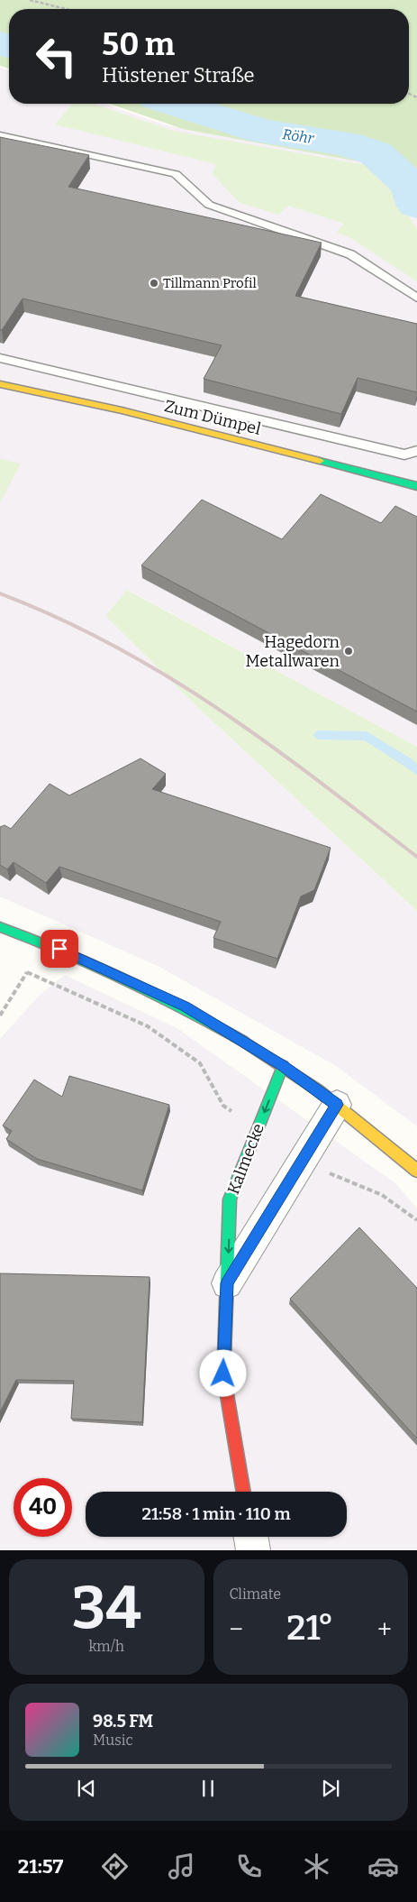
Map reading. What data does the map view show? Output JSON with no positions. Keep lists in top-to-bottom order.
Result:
{
  "streets": {
    "street": ["Zum Dümpel", "Kalmecke"]
  },
  "water": ["Röhr"],
  "places": ["Tillmann Profil", "Hagedorn Metallwaren"],
  "page": {
    "turn": ["50 m", "Hüstener Straße"],
    "limit": "40",
    "trip": "21:58 · 1 min · 110 m",
    "tile": [
      ["34", "km/h"],
      "Climate"
    ],
    "heat": ["−", "21°", "+"],
    "song": ["98.5 FM", "Music"],
    "tabs": "21:57"
  }
}
